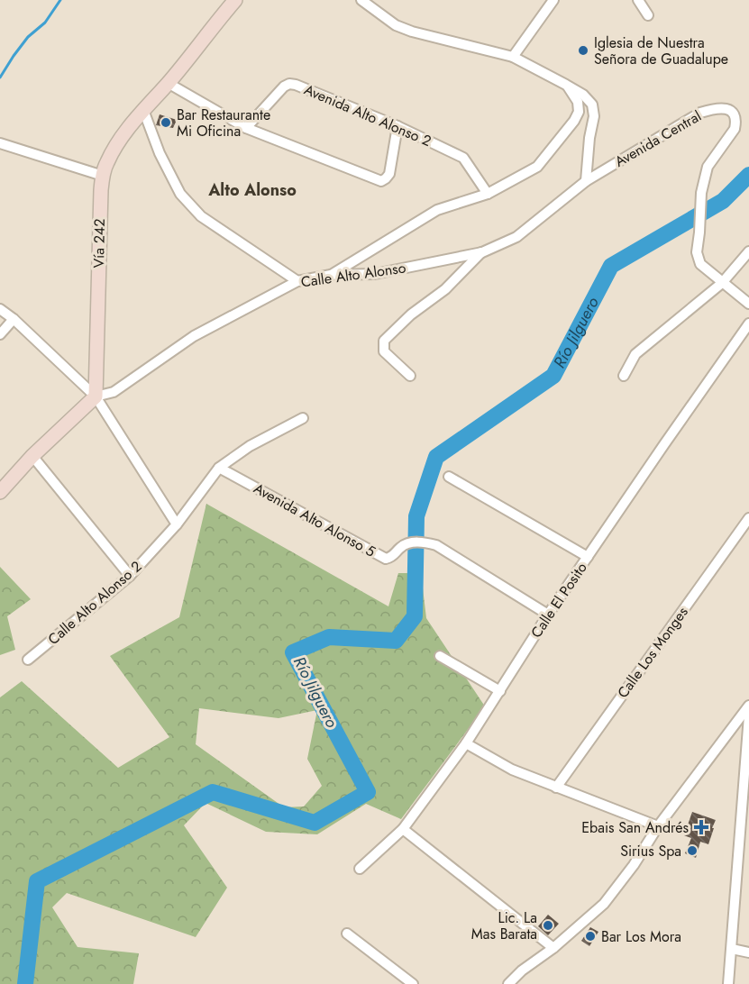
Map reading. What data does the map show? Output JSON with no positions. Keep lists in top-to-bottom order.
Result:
{
  "streets": {
    "main road": ["Vía 242"],
    "street": [
      "Avenida Alto Alonso 2",
      "Avenida Central",
      "Calle Alto Alonso",
      "Avenida Alto Alonso 5",
      "Calle El Posito",
      "Calle Alto Alonso 2",
      "Calle Los Monges"
    ]
  },
  "crossings": [
    ["Avenida Central", "Calle Alto Alonso"],
    ["Vía 242", "Calle Alto Alonso"],
    ["Avenida Alto Alonso 5", "Calle El Posito"],
    ["Avenida Alto Alonso 5", "Calle Alto Alonso 2"]
  ],
  "districts": ["Alto Alonso"],
  "water": ["Río Jilguero"],
  "places": {
    "other": [
      "Iglesia de Nuestra Señora de Guadalupe",
      "Bar Restaurante Mi Oficina",
      "Sirius Spa",
      "Lic. La Mas Barata",
      "Bar Los Mora"
    ],
    "health": ["Ebais San Andrés"]
  }
}
